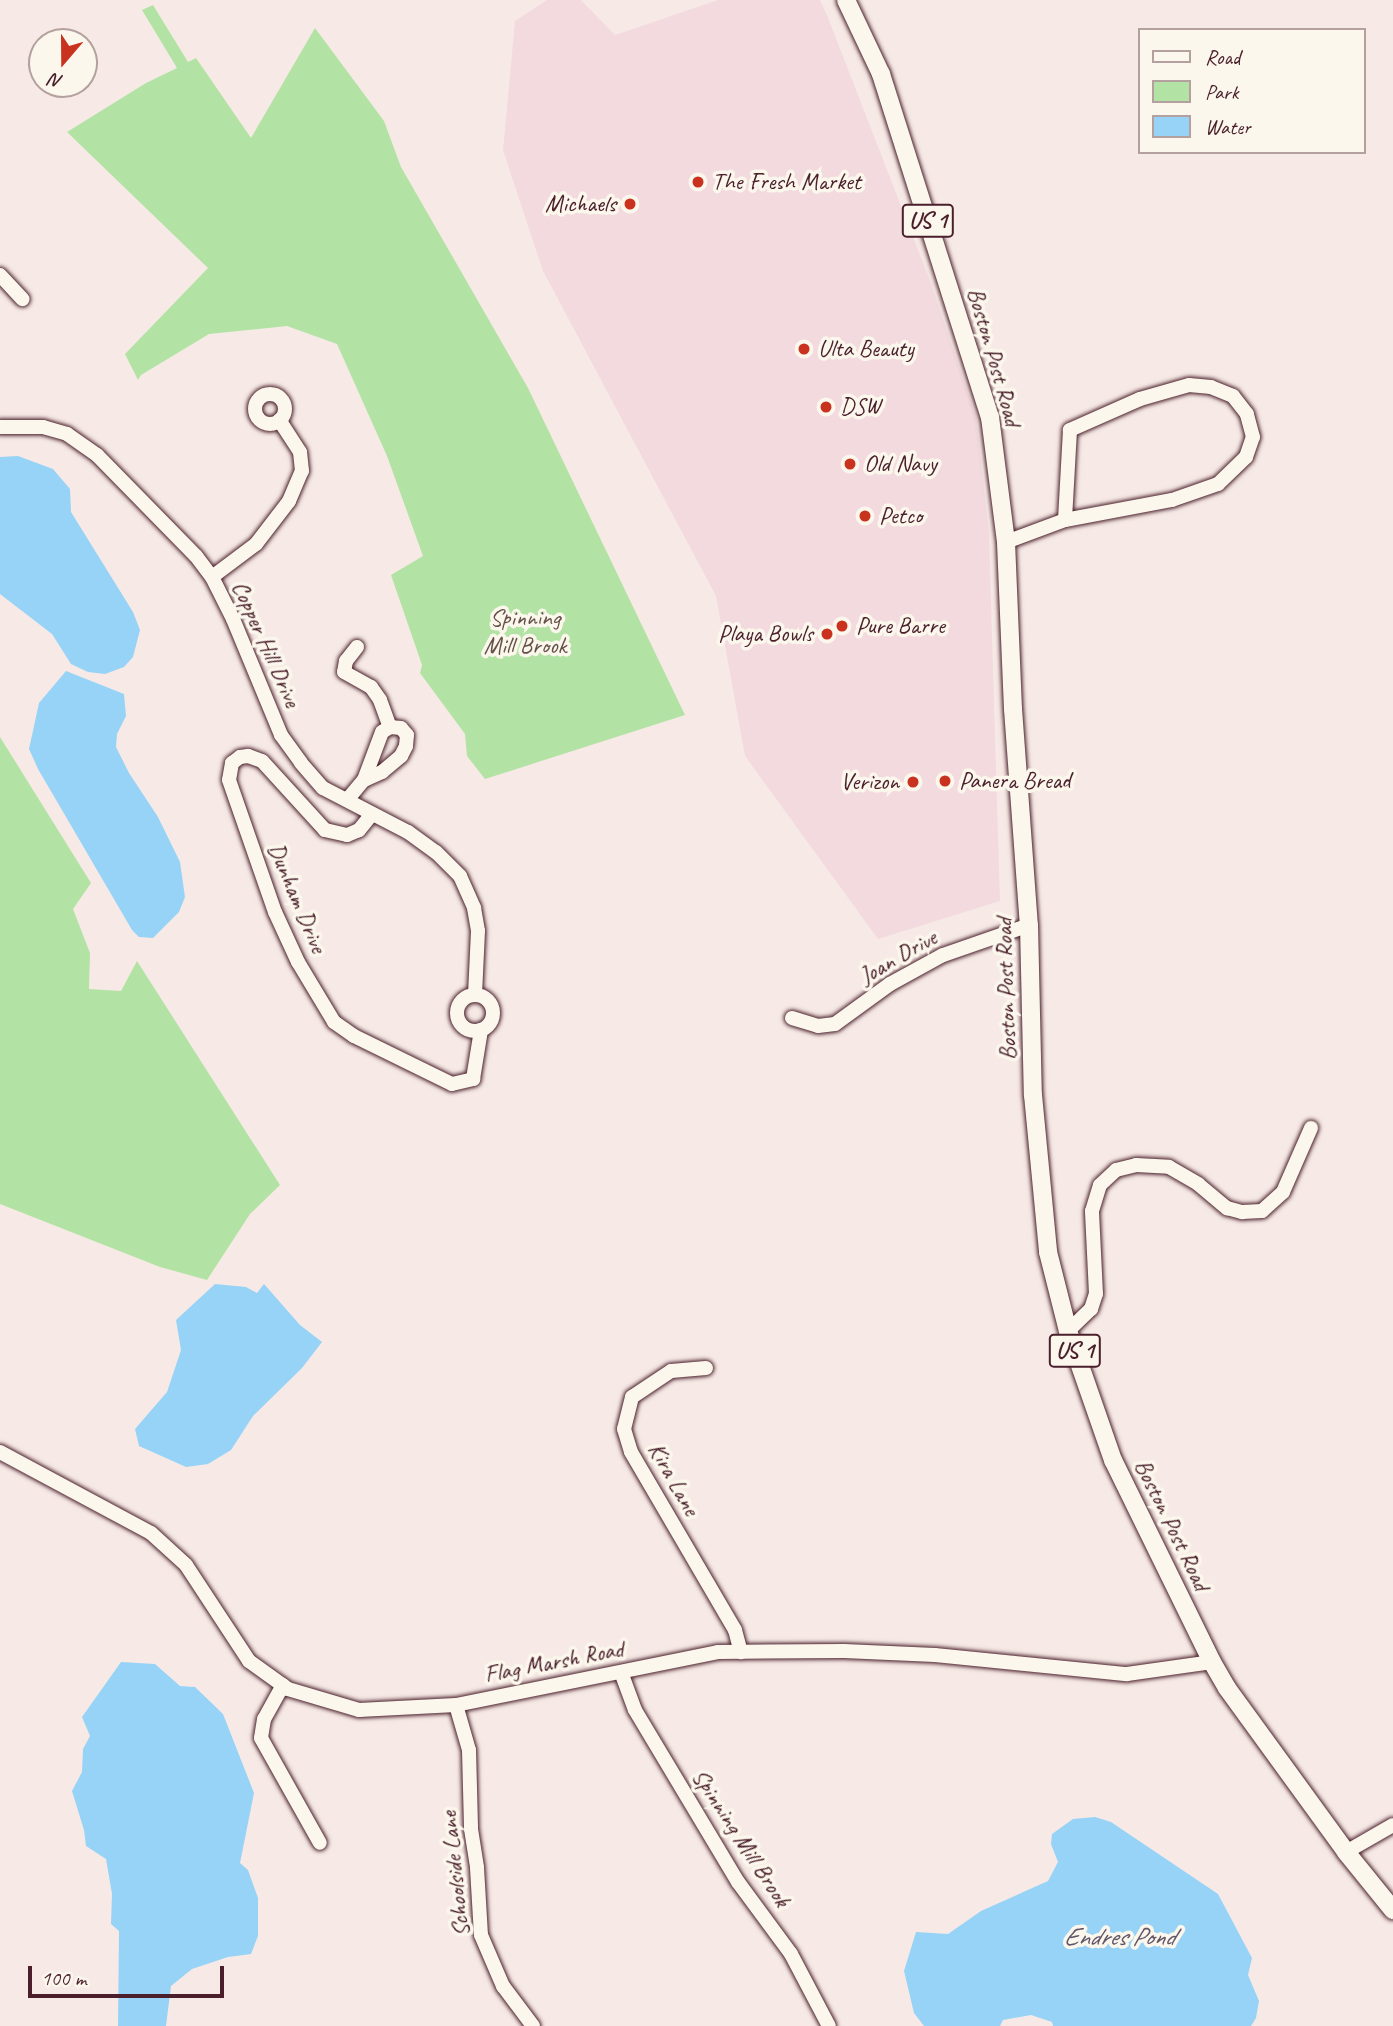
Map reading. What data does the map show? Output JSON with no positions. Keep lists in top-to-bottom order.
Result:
{
  "streets": {
    "main road": ["US 1", "Boston Post Road"],
    "street": [
      "Copper Hill Drive",
      "Dunham Drive",
      "Joan Drive",
      "Kira Lane",
      "Flag Marsh Road",
      "Spinning Mill Brook",
      "Schoolside Lane"
    ]
  },
  "crossings": [
    ["Boston Post Road", "Joan Drive"],
    ["Boston Post Road", "Flag Marsh Road"],
    ["Copper Hill Drive", "Dunham Drive"],
    ["Kira Lane", "Flag Marsh Road"],
    ["Flag Marsh Road", "Spinning Mill Brook"],
    ["Flag Marsh Road", "Schoolside Lane"]
  ],
  "water": ["Endres Pond"],
  "parks": ["Spinning Mill Brook"],
  "places": [
    "The Fresh Market",
    "Michaels",
    "Ulta Beauty",
    "DSW",
    "Old Navy",
    "Petco",
    "Pure Barre",
    "Playa Bowls",
    "Panera Bread",
    "Verizon"
  ],
  "legend": ["Road", "Park", "Water"],
  "scale_bar": "100 m",
  "north": "bottom"
}
